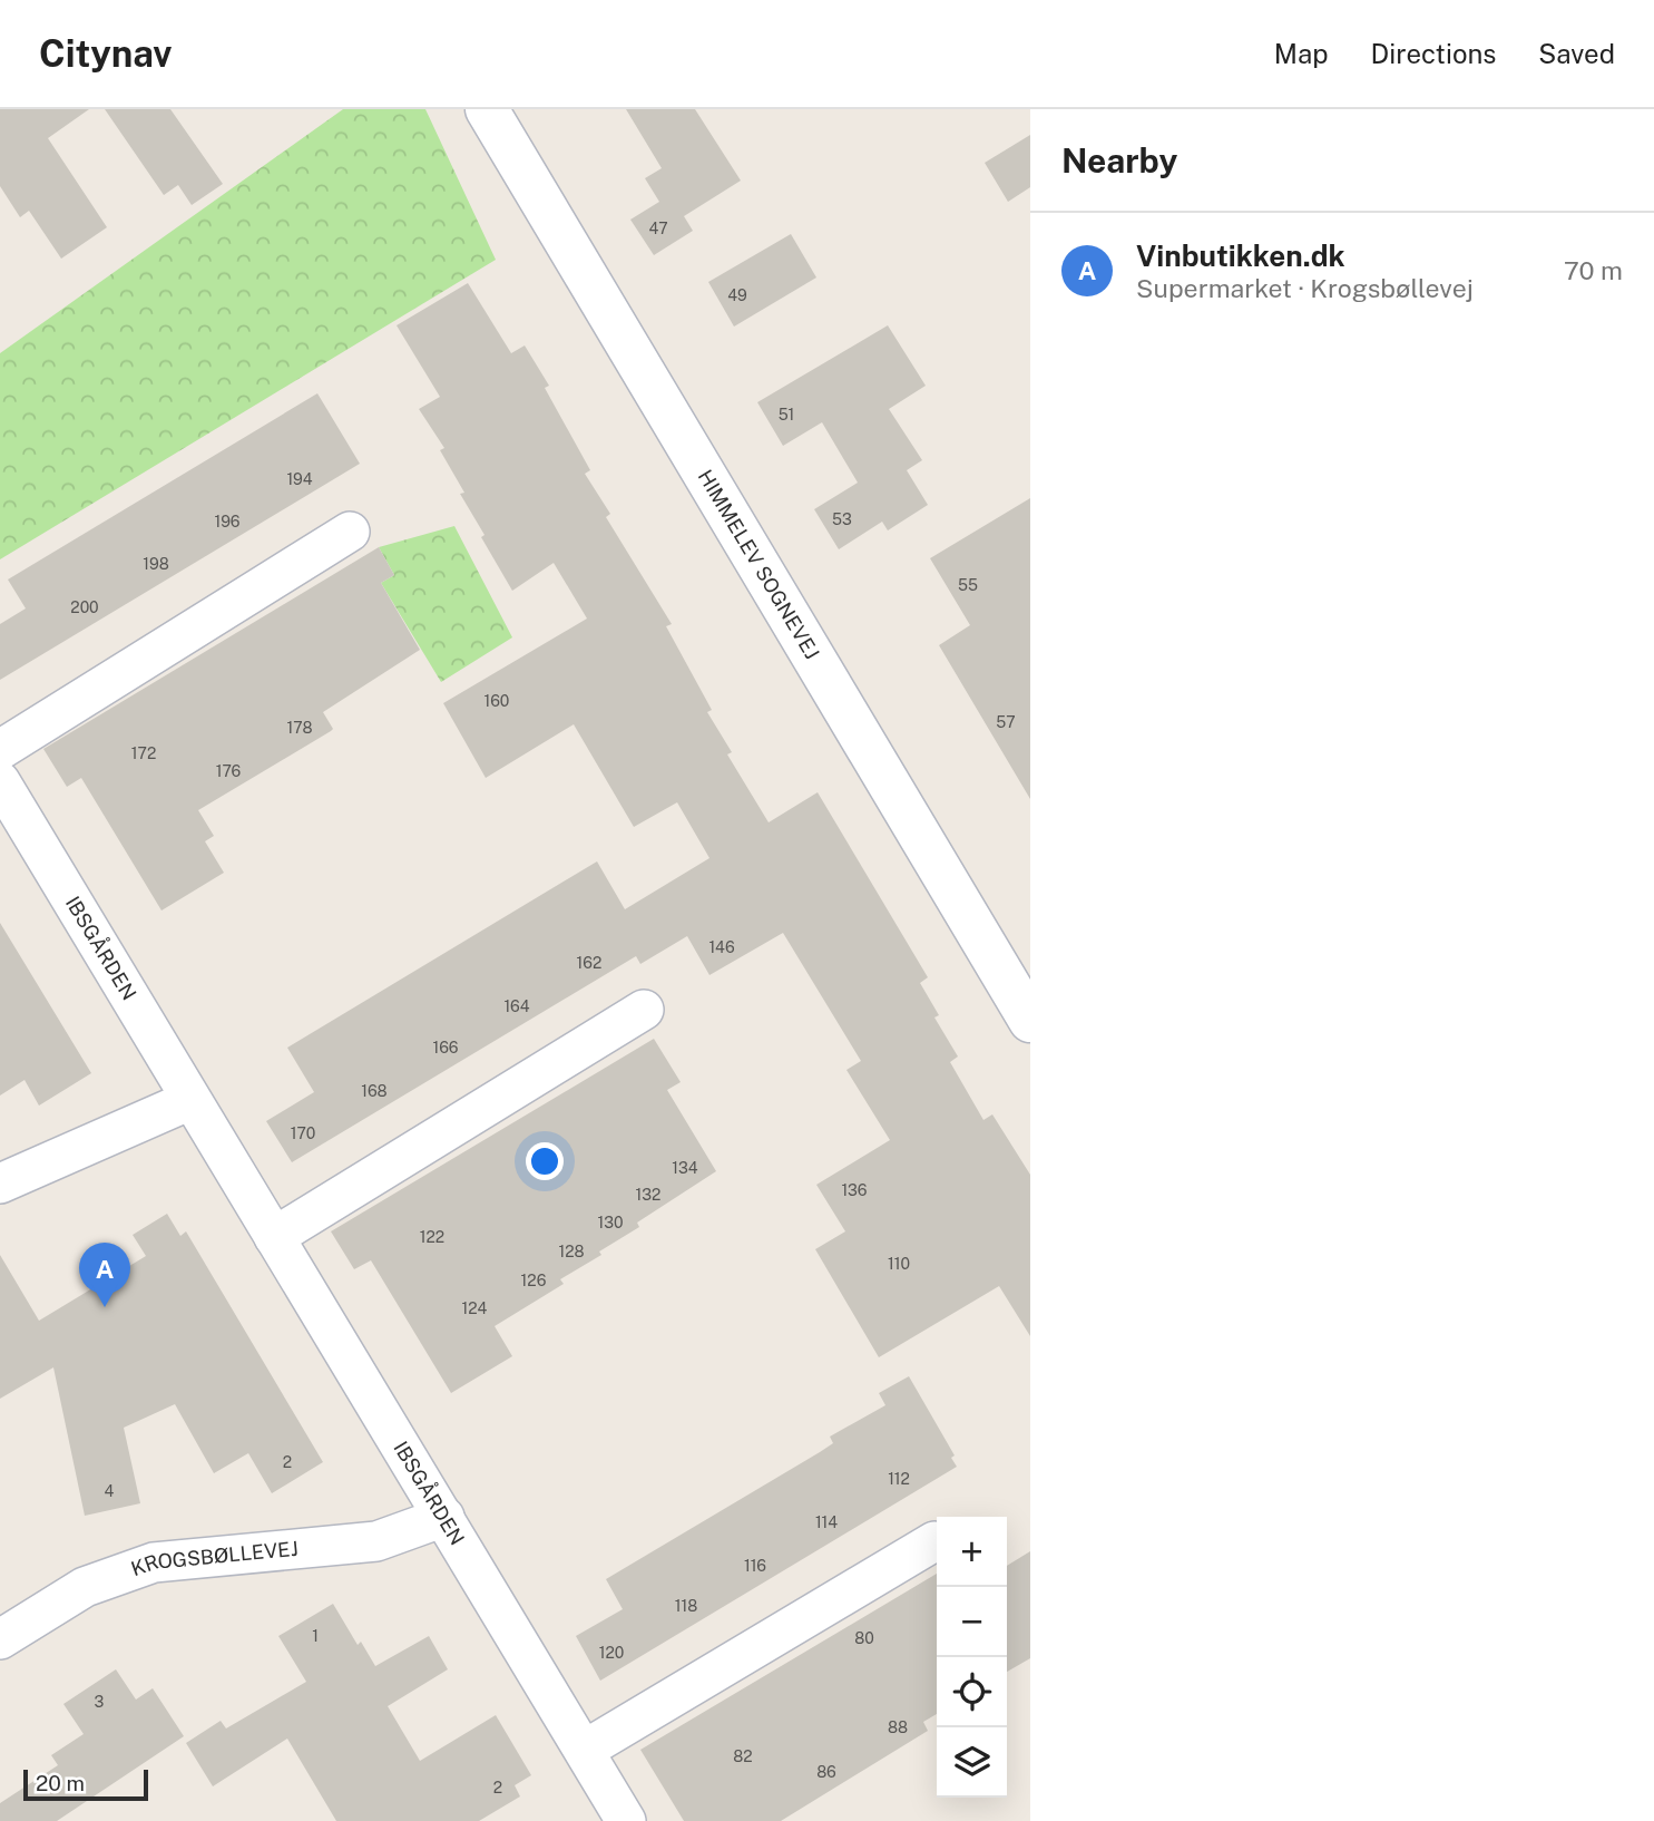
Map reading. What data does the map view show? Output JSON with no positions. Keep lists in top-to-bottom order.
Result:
{
  "streets": {
    "street": ["HIMMELEV SOGNEVEJ", "IBSGÅRDEN", "KROGSBØLLEVEJ"]
  },
  "crossings": [
    ["IBSGÅRDEN", "KROGSBØLLEVEJ"]
  ],
  "house_numbers": [
    "47",
    "49",
    "51",
    "194",
    "53",
    "196",
    "198",
    "55",
    "200",
    "160",
    "57",
    "178",
    "172",
    "176",
    "146",
    "162",
    "164",
    "166",
    "168",
    "170",
    "134",
    "136",
    "132",
    "130",
    "122",
    "128",
    "110",
    "126",
    "124",
    "2",
    "112",
    "4",
    "114",
    "116",
    "118",
    "1",
    "80",
    "120",
    "3",
    "88",
    "82",
    "86",
    "2"
  ],
  "scale_bar": "20 m",
  "page": {
    "header": "Citynav",
    "nav": ["Map", "Directions", "Saved"],
    "heading": "Nearby",
    "list": [
      {
        "mark": "A",
        "name": "Vinbutikken.dk",
        "note": "Supermarket · Krogsbøllevej",
        "value": "70 m"
      }
    ],
    "pins": "A",
    "map_buttons": ["+", "−"],
    "scale": "20 m"
  }
}
